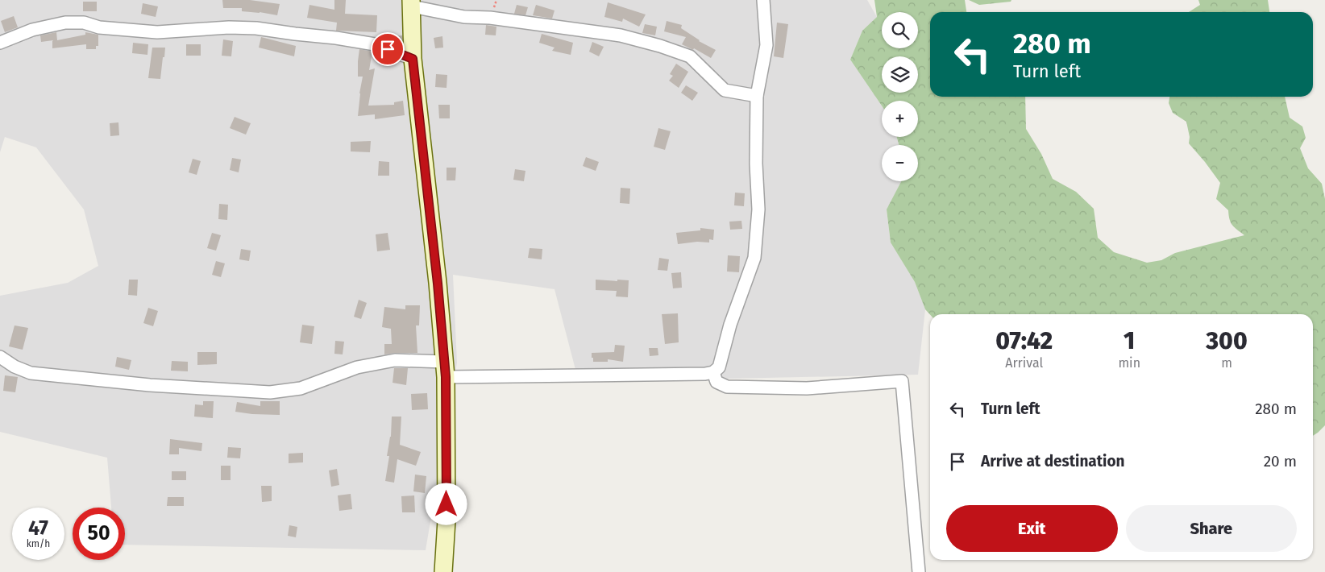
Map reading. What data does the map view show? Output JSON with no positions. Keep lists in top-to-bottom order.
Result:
{
  "page": {
    "map_buttons": ["+", "−"],
    "turn": ["280 m", "Turn left"],
    "eta": [
      "07:42",
      "Arrival",
      "1",
      "min",
      "300",
      "m"
    ],
    "list": [
      {
        "name": "Turn left",
        "value": "280 m"
      },
      {
        "name": "Arrive at destination",
        "value": "20 m"
      }
    ],
    "buttons": ["Exit", "Share"],
    "speed": "47 km/h",
    "limit": "50"
  }
}
